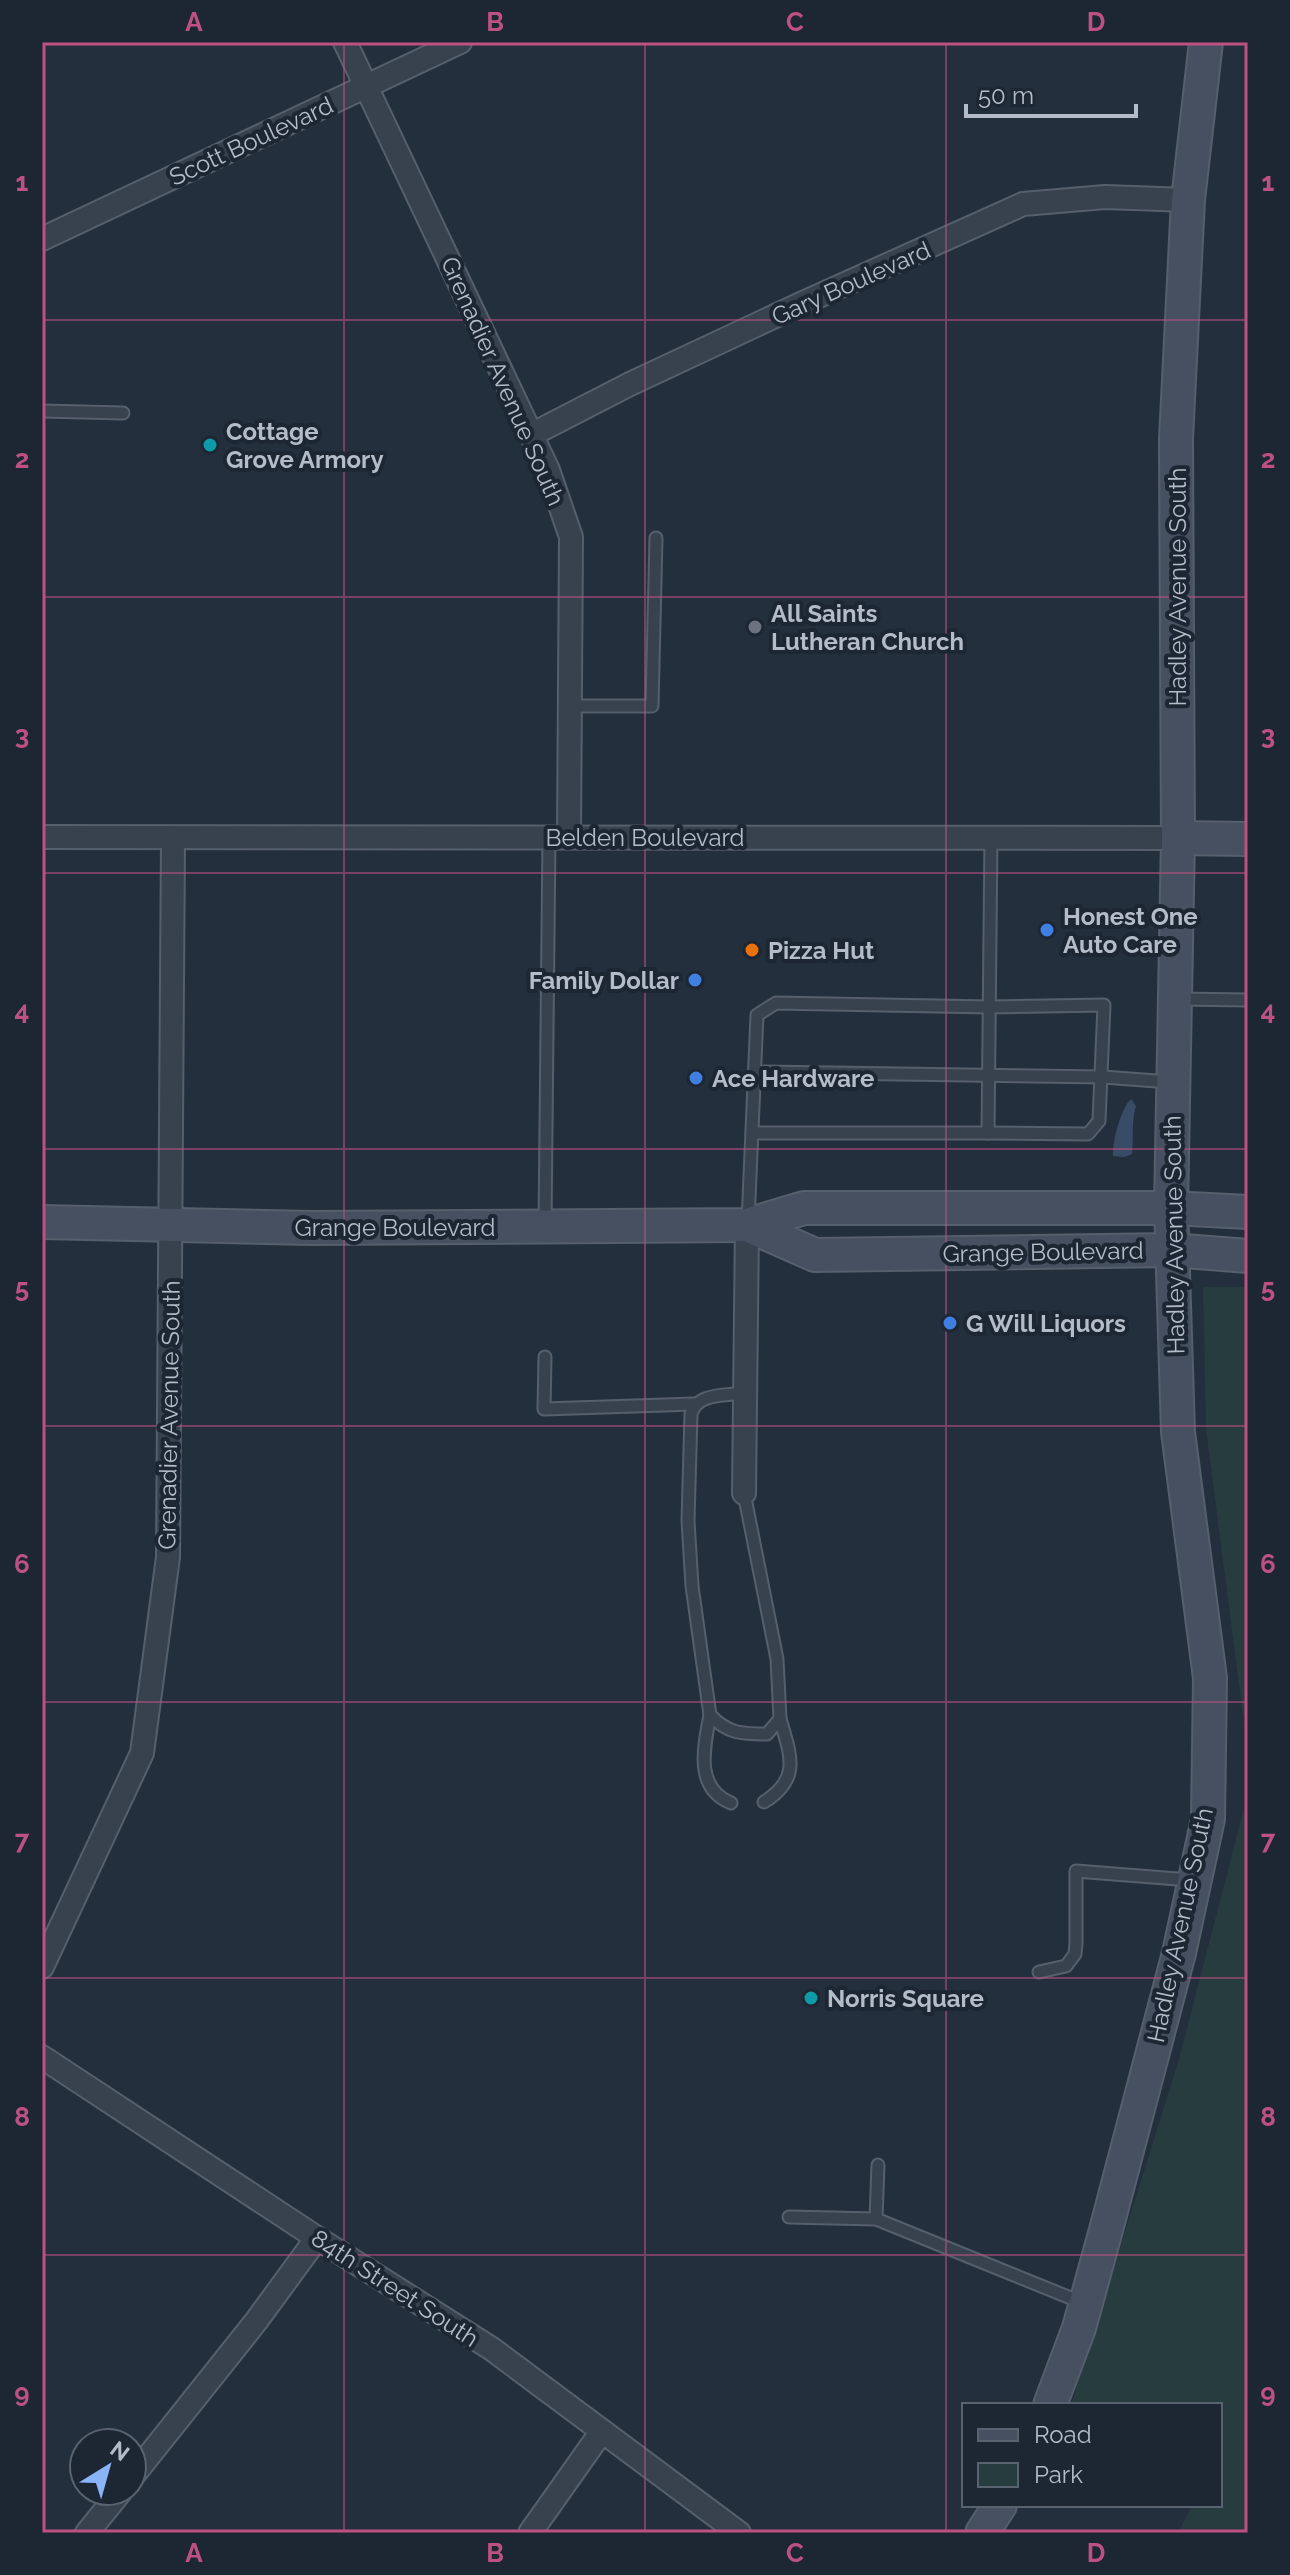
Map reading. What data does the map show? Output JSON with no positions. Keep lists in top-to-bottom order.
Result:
{
  "streets": {
    "street": [
      "Scott Boulevard",
      "Gary Boulevard",
      "Grenadier Avenue South",
      "Hadley Avenue South",
      "Belden Boulevard",
      "Grange Boulevard",
      "84th Street South"
    ]
  },
  "crossings": [
    ["Scott Boulevard", "Grenadier Avenue South"],
    ["Gary Boulevard", "Grenadier Avenue South"],
    ["Gary Boulevard", "Hadley Avenue South"],
    ["Grenadier Avenue South", "Belden Boulevard"],
    ["Grenadier Avenue South", "Grange Boulevard"],
    ["Hadley Avenue South", "Belden Boulevard"],
    ["Hadley Avenue South", "Grange Boulevard"]
  ],
  "places": [
    "Cottage Grove Armory",
    "All Saints Lutheran Church",
    "Honest One Auto Care",
    "Pizza Hut",
    "Family Dollar",
    "Ace Hardware",
    "G Will Liquors",
    "Norris Square"
  ],
  "legend": ["Road", "Park"],
  "scale_bar": "50 m",
  "north": "top right",
  "grid": {
    "columns": [
      "A",
      "B",
      "C",
      "D"
    ],
    "rows": [
      "1",
      "2",
      "3",
      "4",
      "5",
      "6",
      "7",
      "8",
      "9"
    ]
  }
}
